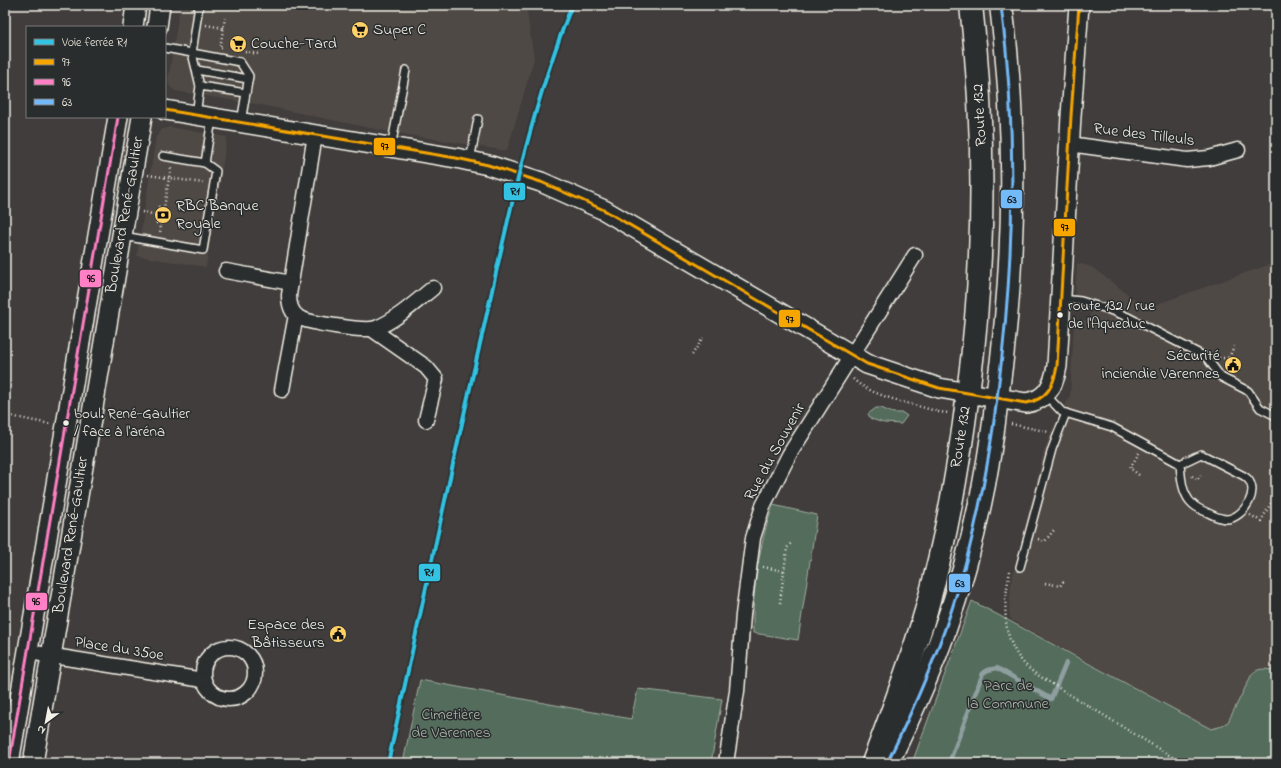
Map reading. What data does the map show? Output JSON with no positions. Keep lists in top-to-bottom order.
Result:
{
  "streets": {
    "main road": ["Route 132"],
    "street": [
      "Rue des Tilleuls",
      "Boulevard René-Gaultier",
      "Rue du Souvenir",
      "Place du 350e"
    ]
  },
  "crossings": [
    ["Boulevard René-Gaultier", "Place du 350e"]
  ],
  "parks": ["Parc de la Commune", "Cimetière de Varennes"],
  "places": {
    "supermarket": ["Super C", "Couche-Tard"],
    "bank": ["RBC Banque Royale"],
    "other": ["route 132 / rue de l'Aqueduc", "boul. René-Gaultier / face à l'aréna"],
    "public building": ["Sécurité inciendie Varennes", "Espace des Bâtisseurs"]
  },
  "lines": [
    "rail line R1",
    "transit line 97",
    "transit line 63",
    "transit line 96"
  ],
  "legend": [
    "Voie ferrée R1",
    "97",
    "96",
    "63"
  ],
  "north": "bottom left"
}
